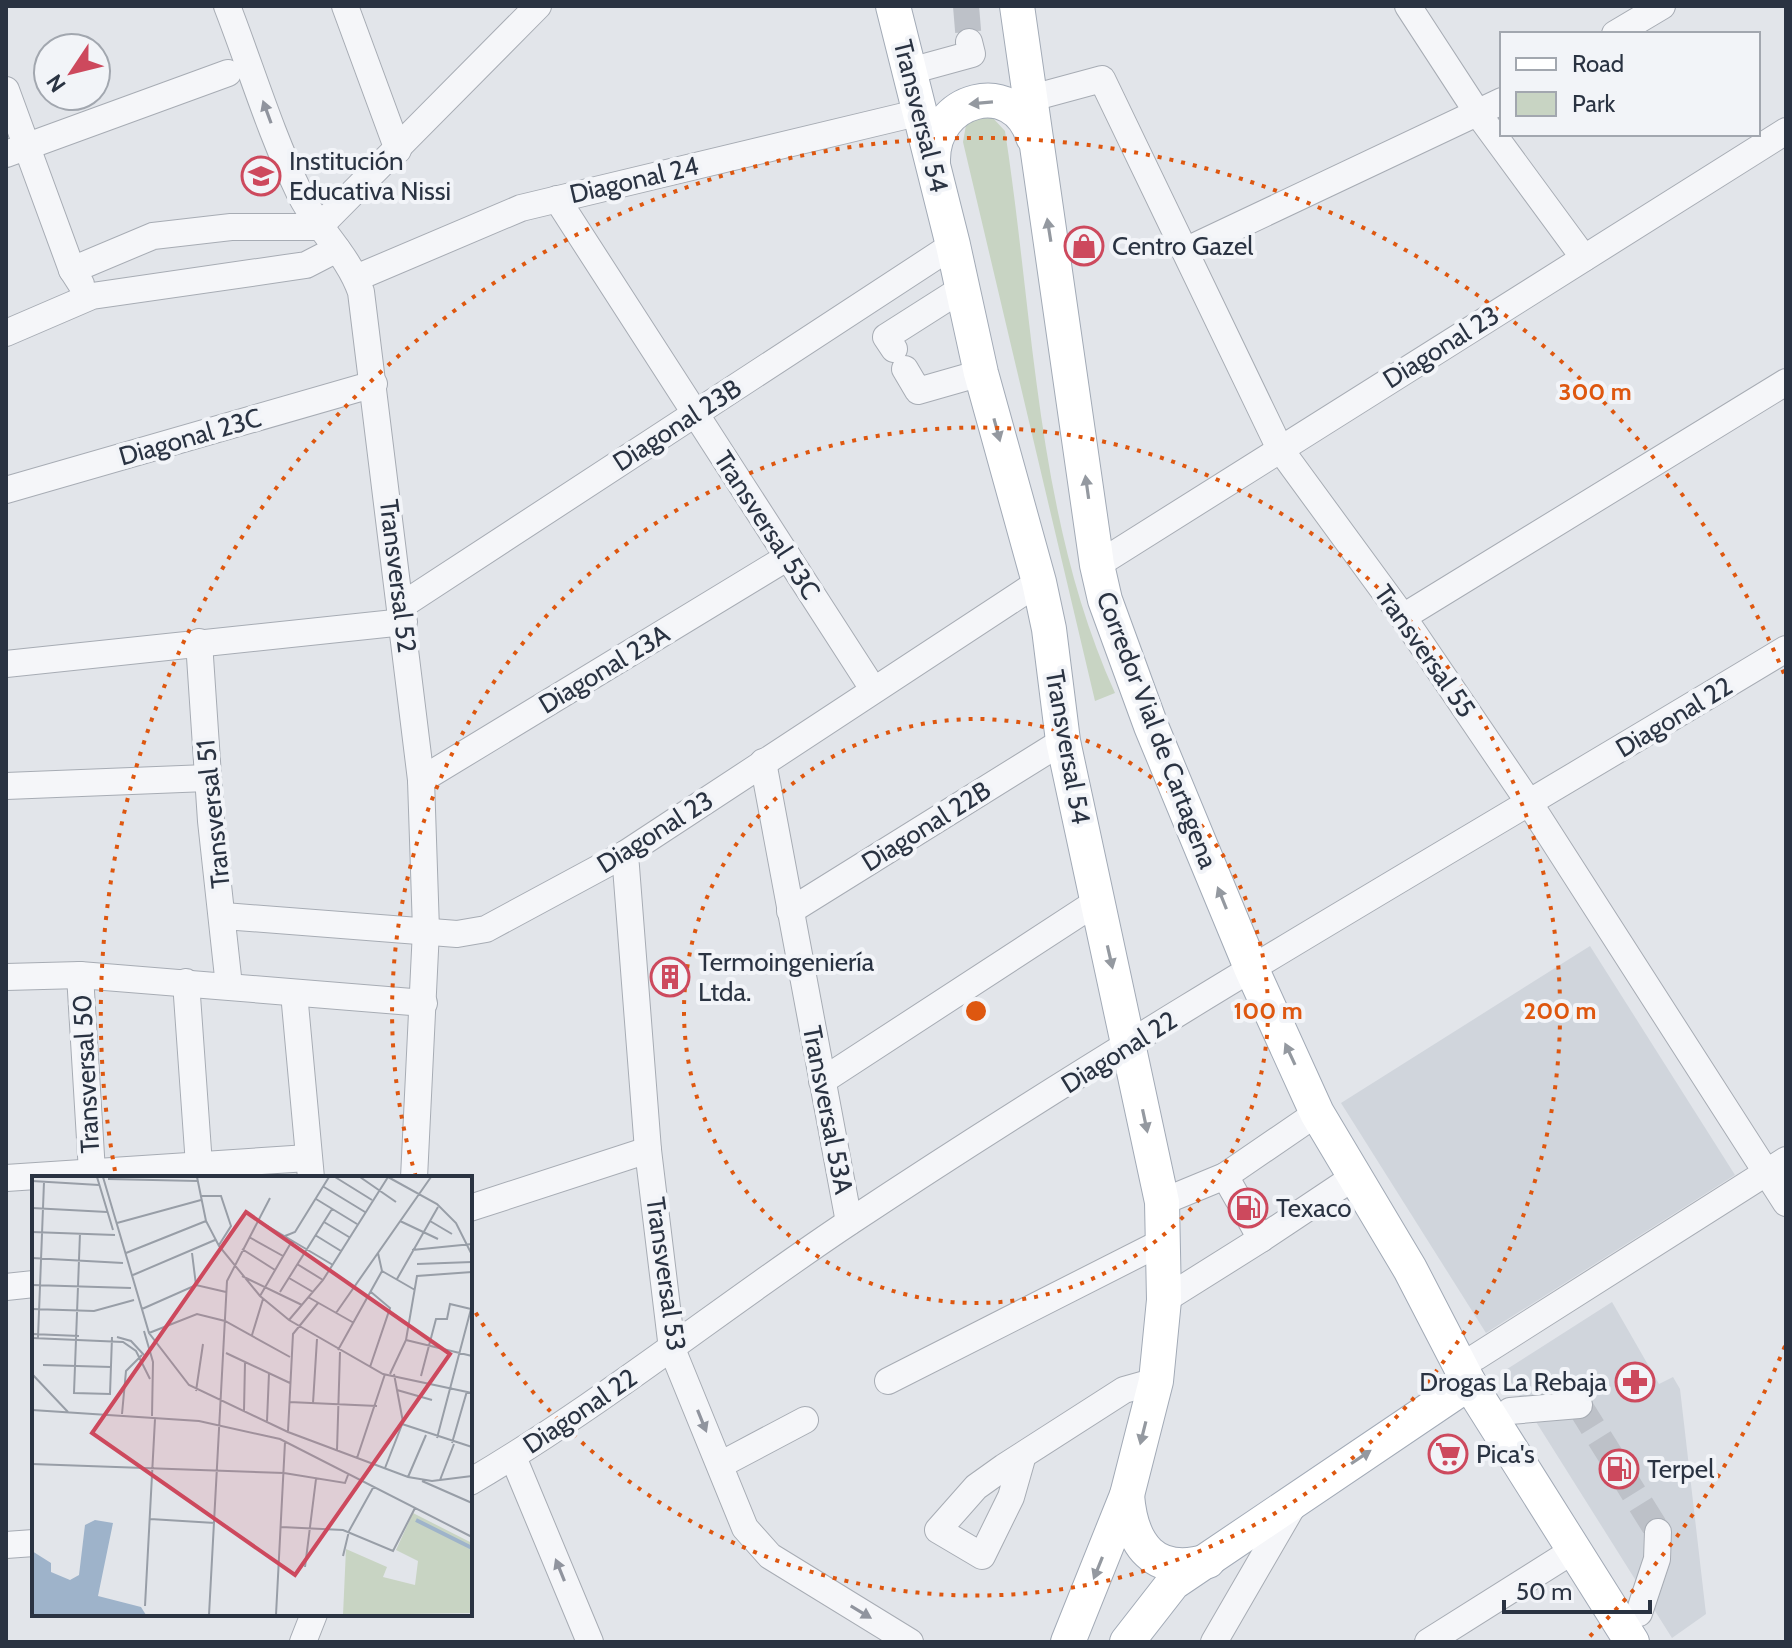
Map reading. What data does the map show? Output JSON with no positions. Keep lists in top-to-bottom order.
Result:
{
  "streets": {
    "main road": ["Transversal 54", "Corredor Vial de Cartagena"],
    "street": [
      "Diagonal 24",
      "Diagonal 23",
      "Diagonal 23B",
      "Diagonal 23C",
      "Transversal 53C",
      "Transversal 52",
      "Transversal 55",
      "Diagonal 23A",
      "Diagonal 22",
      "Transversal 51",
      "Diagonal 22B",
      "Transversal 50",
      "Transversal 53A",
      "Transversal 53"
    ]
  },
  "crossings": [
    ["Transversal 54", "Diagonal 24"],
    ["Transversal 54", "Diagonal 23"],
    ["Transversal 54", "Diagonal 23B"],
    ["Transversal 54", "Diagonal 22"],
    ["Transversal 54", "Diagonal 22B"],
    ["Diagonal 24", "Transversal 53C"],
    ["Diagonal 24", "Transversal 52"],
    ["Diagonal 23", "Transversal 53C"],
    ["Diagonal 23", "Transversal 52"],
    ["Diagonal 23", "Transversal 55"],
    ["Diagonal 23", "Corredor Vial de Cartagena"],
    ["Diagonal 23", "Transversal 51"],
    ["Diagonal 23", "Transversal 53A"],
    ["Diagonal 23", "Transversal 53"],
    ["Diagonal 23B", "Transversal 53C"],
    ["Diagonal 23B", "Transversal 52"],
    ["Diagonal 23B", "Transversal 51"],
    ["Diagonal 23C", "Transversal 52"],
    ["Transversal 53C", "Diagonal 23A"],
    ["Transversal 52", "Diagonal 23A"],
    ["Transversal 55", "Diagonal 22"],
    ["Transversal 55", "Corredor Vial de Cartagena"],
    ["Diagonal 22", "Corredor Vial de Cartagena"],
    ["Diagonal 22", "Transversal 53A"],
    ["Diagonal 22", "Transversal 53"],
    ["Diagonal 22B", "Transversal 53A"]
  ],
  "one_way": ["Transversal 54", "Corredor Vial de Cartagena"],
  "places": {
    "school or university": ["Institución Educativa Nissi"],
    "shop": ["Centro Gazel"],
    "building": ["Termoingeniería Ltda."],
    "fuel station": ["Texaco", "Terpel"],
    "pharmacy": ["Drogas La Rebaja"],
    "supermarket": ["Pica's"]
  },
  "legend": ["Road", "Park"],
  "scale_bar": "50 m",
  "north": "bottom left",
  "rings": ["300 m", "100 m", "200 m"]
}
